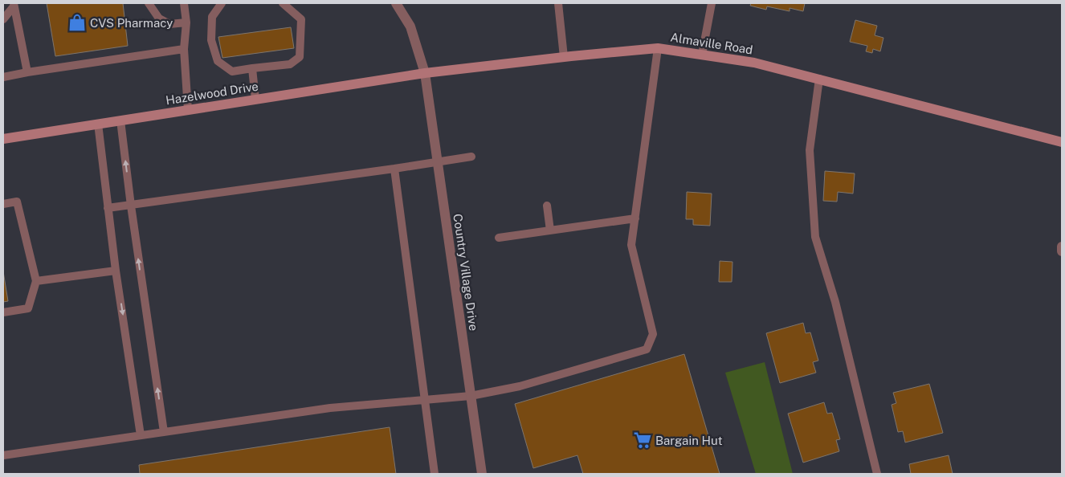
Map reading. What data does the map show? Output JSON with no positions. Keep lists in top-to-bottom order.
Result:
{
  "streets": {
    "street": ["Almaville Road", "Hazelwood Drive", "Country Village Drive"]
  },
  "crossings": [
    ["Almaville Road", "Hazelwood Drive"],
    ["Almaville Road", "Country Village Drive"],
    ["Hazelwood Drive", "Country Village Drive"]
  ],
  "places": {
    "shop": ["CVS Pharmacy"],
    "supermarket": ["Bargain Hut"]
  }
}
